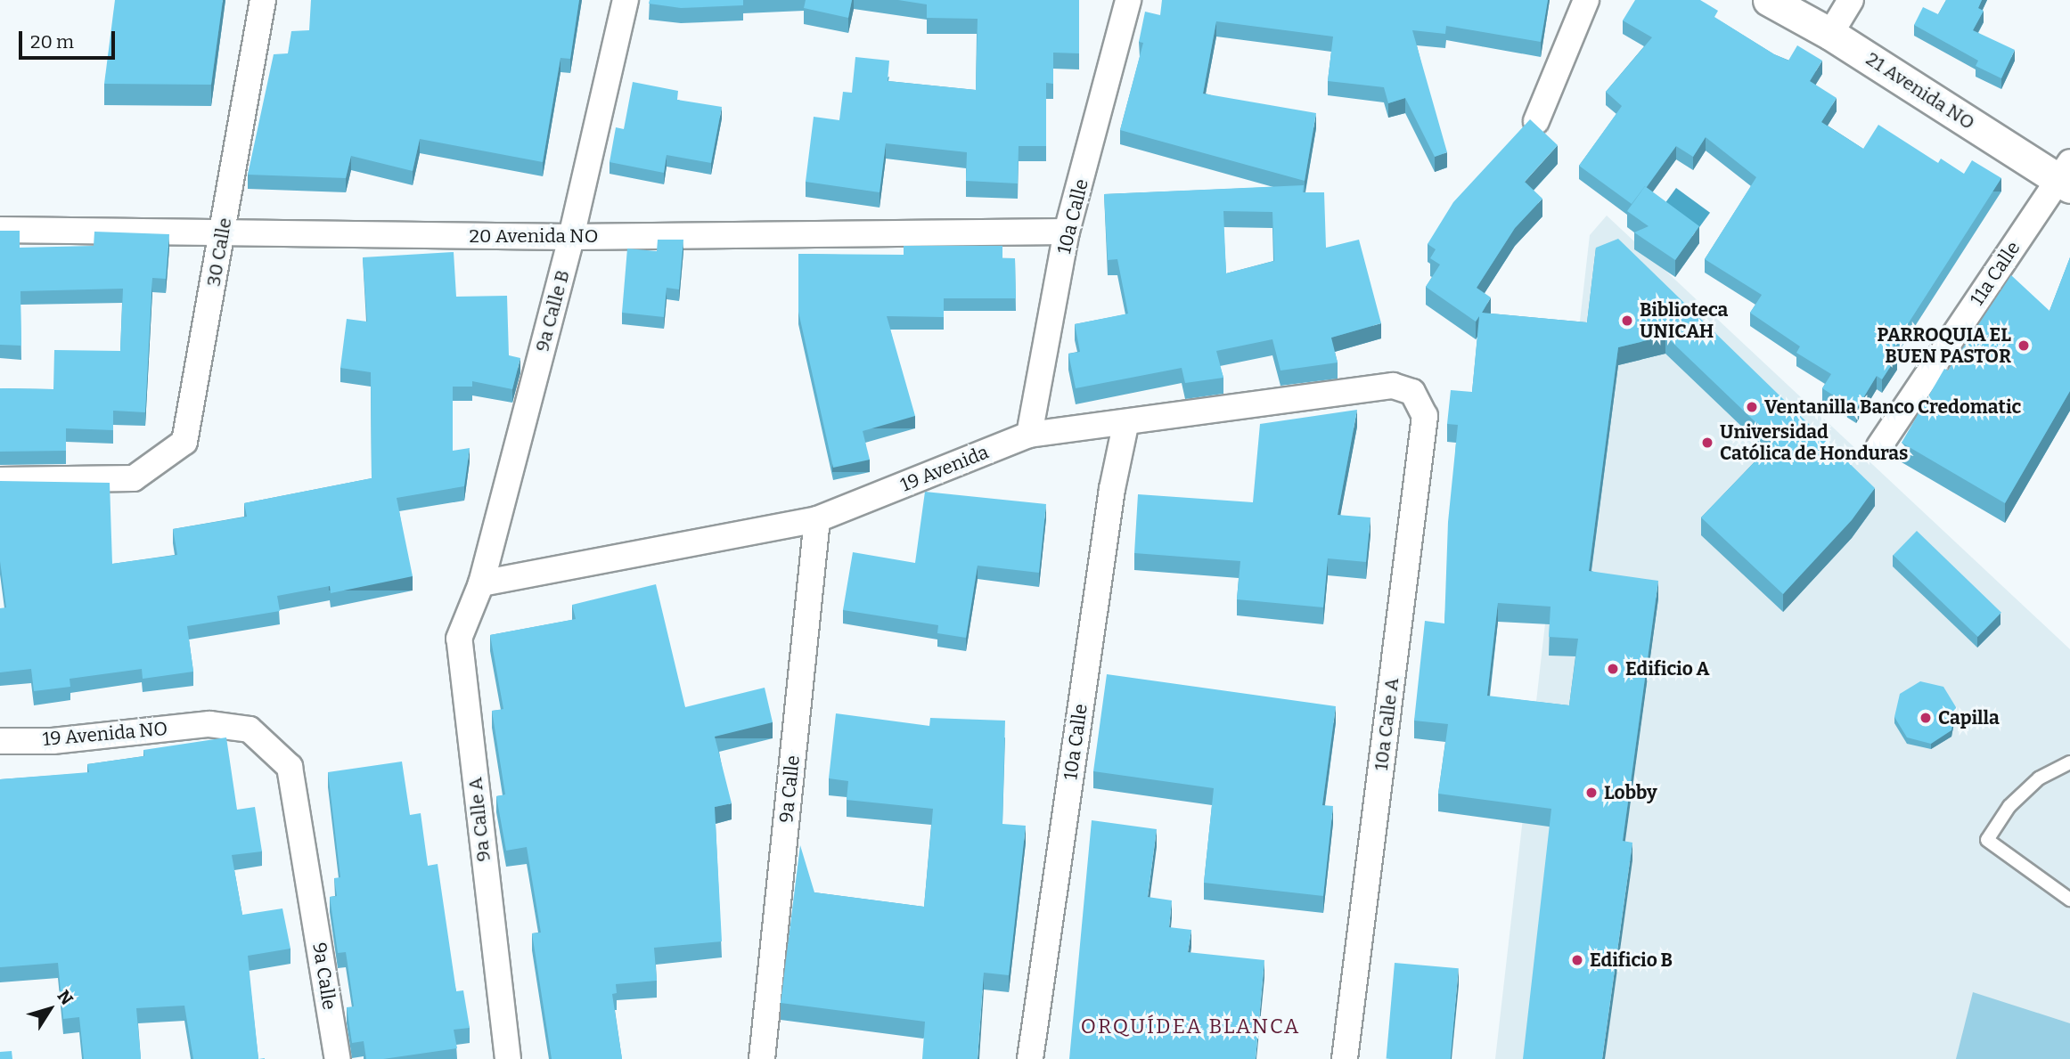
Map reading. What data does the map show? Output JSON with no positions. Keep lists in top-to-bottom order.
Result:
{
  "streets": {
    "street": [
      "21 Avenida NO",
      "10a Calle",
      "20 Avenida NO",
      "30 Calle",
      "11a Calle",
      "9a Calle B",
      "19 Avenida",
      "10a Calle A",
      "19 Avenida NO",
      "9a Calle",
      "9a Calle A"
    ]
  },
  "crossings": [
    ["21 Avenida NO", "11a Calle"],
    ["10a Calle", "20 Avenida NO"],
    ["10a Calle", "19 Avenida"],
    ["20 Avenida NO", "30 Calle"],
    ["20 Avenida NO", "9a Calle B"],
    ["9a Calle B", "19 Avenida"],
    ["9a Calle B", "9a Calle A"],
    ["19 Avenida", "10a Calle A"],
    ["19 Avenida", "9a Calle"],
    ["19 Avenida", "9a Calle A"],
    ["19 Avenida NO", "9a Calle"]
  ],
  "districts": ["ORQUÍDEA BLANCA"],
  "places": [
    "Biblioteca UNICAH",
    "PARROQUIA EL BUEN PASTOR",
    "Ventanilla Banco Credomatic",
    "Universidad Católica de Honduras",
    "Edificio A",
    "Capilla",
    "Lobby",
    "Edificio B"
  ],
  "scale_bar": "20 m",
  "north": "top right"
}
